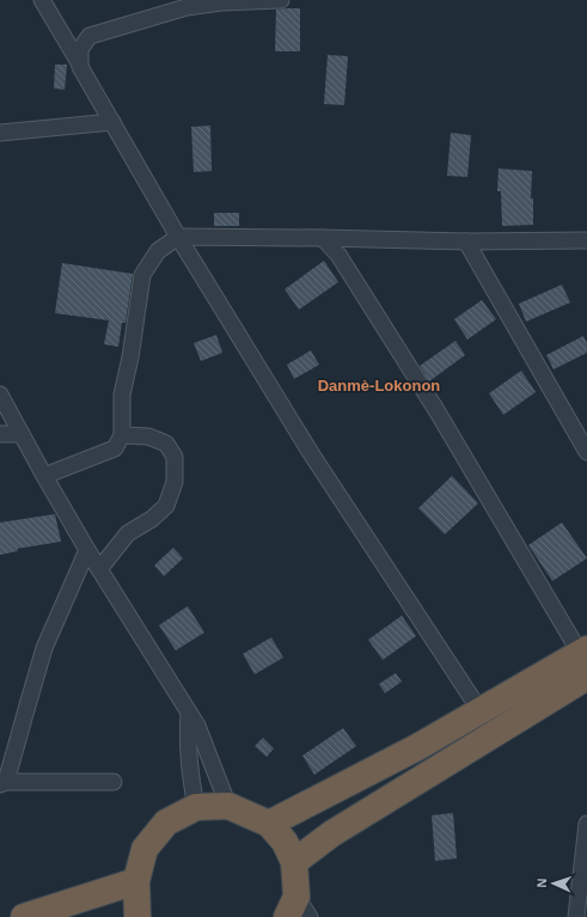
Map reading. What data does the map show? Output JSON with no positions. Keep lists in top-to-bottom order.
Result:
{
  "districts": ["Danmè-Lokonon"],
  "north": "left"
}
